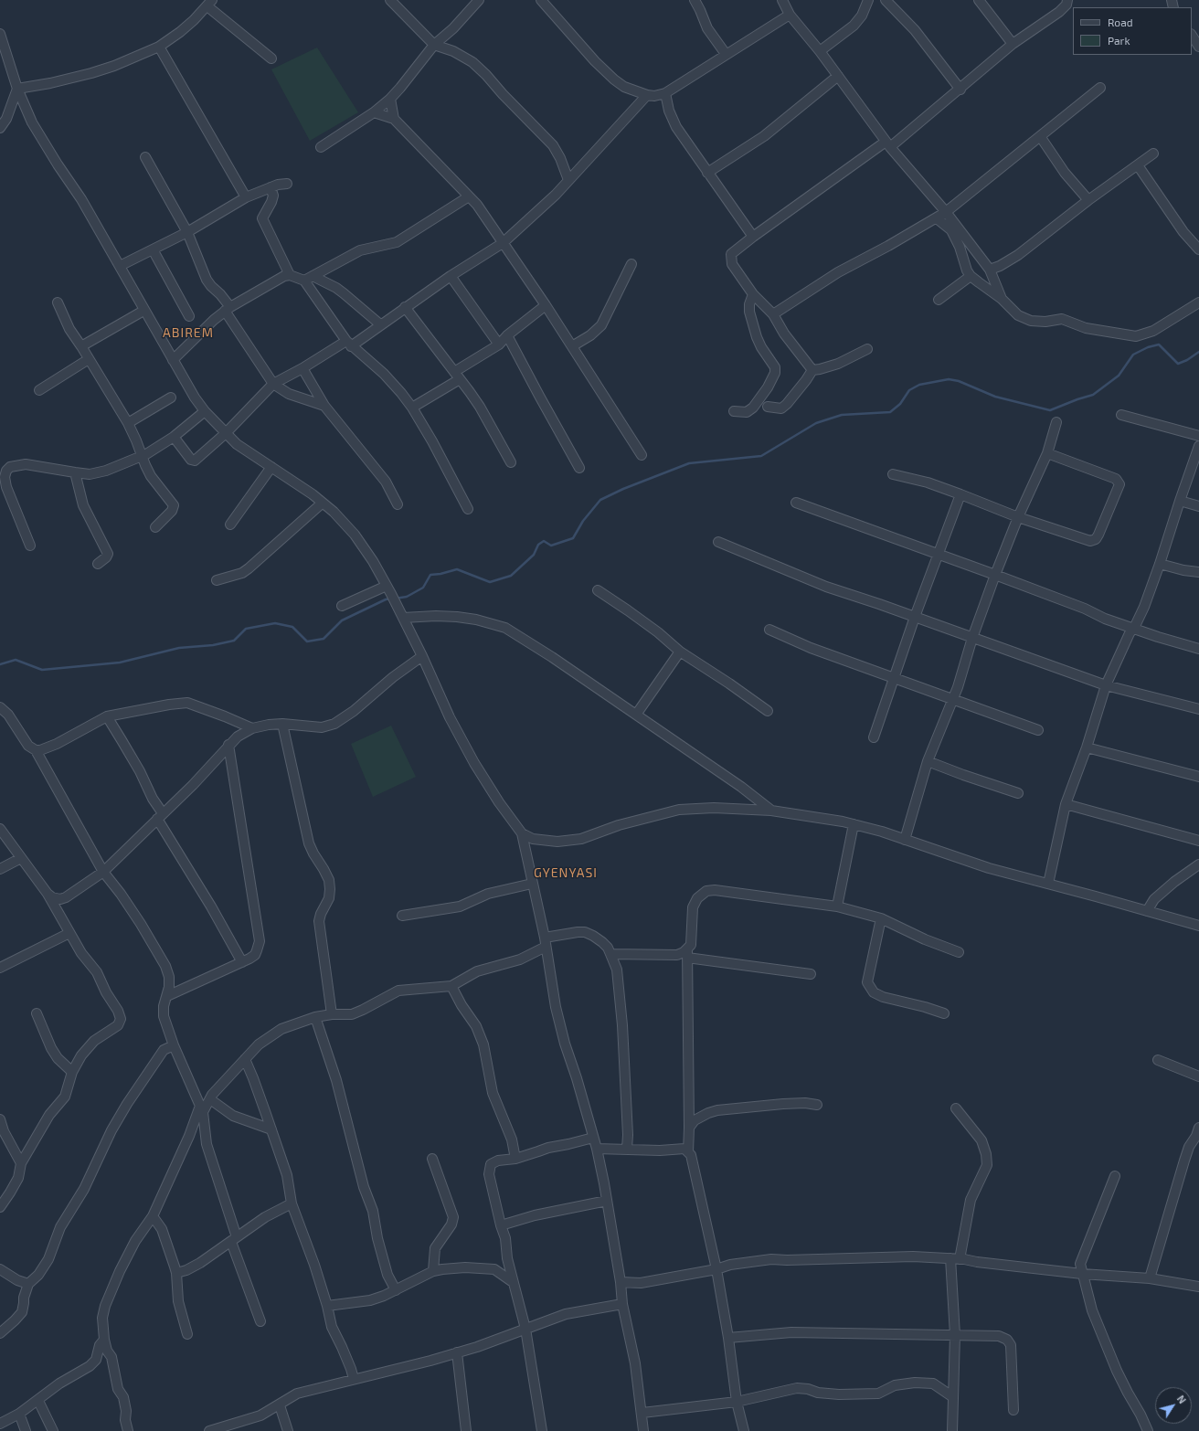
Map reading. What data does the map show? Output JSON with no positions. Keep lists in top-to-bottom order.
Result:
{
  "districts": ["ABIREM", "GYENYASI"],
  "legend": ["Road", "Park"],
  "north": "top right"
}
